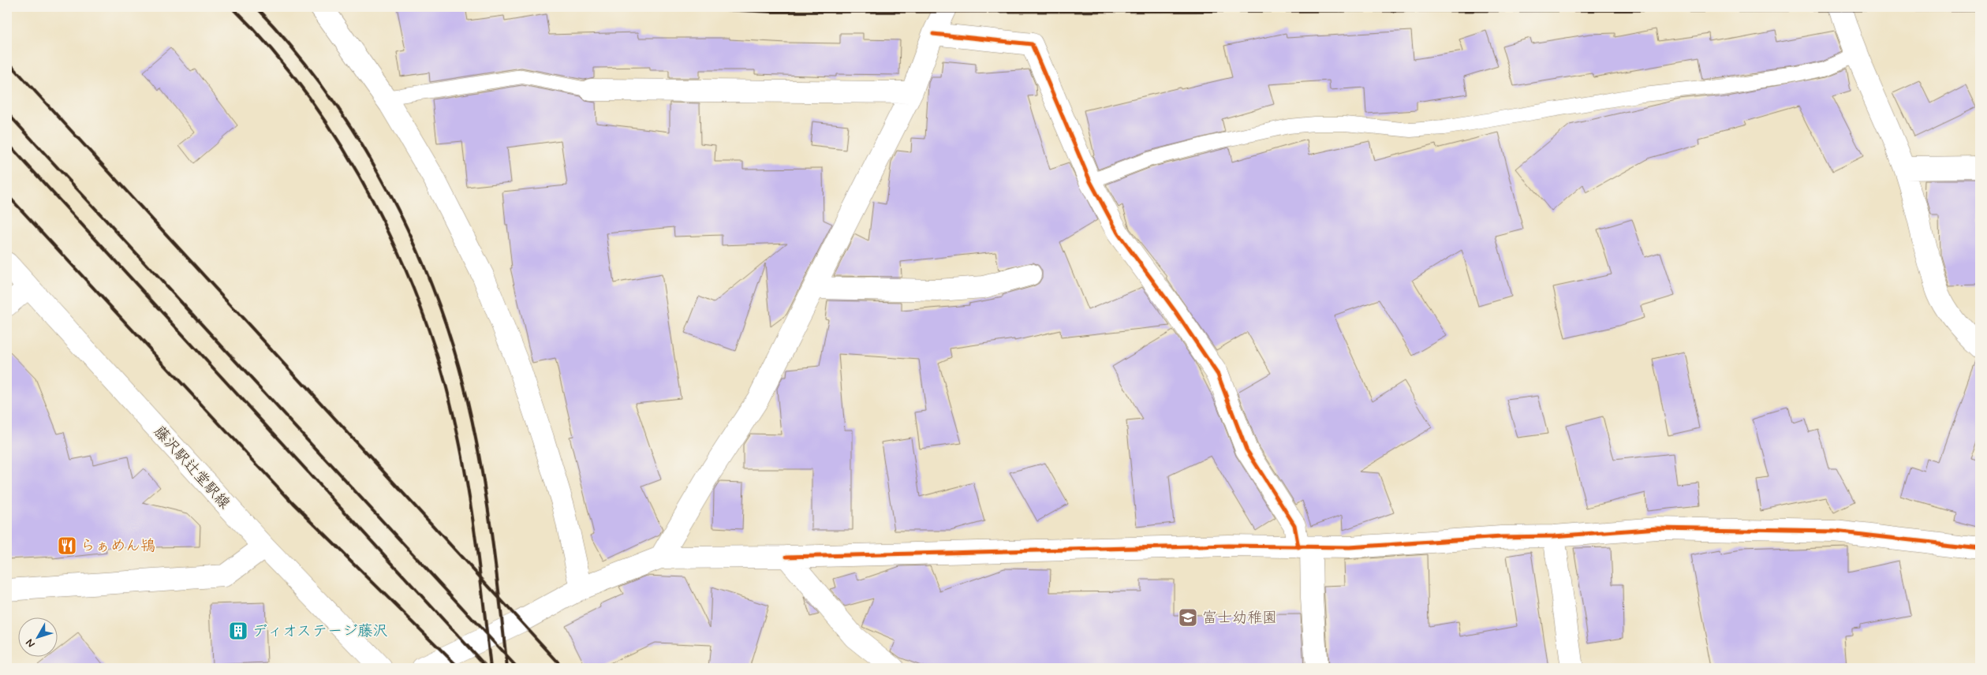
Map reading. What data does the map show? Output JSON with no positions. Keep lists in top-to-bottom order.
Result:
{
  "streets": {
    "street": ["藤沢駅辻堂駅線"]
  },
  "places": {
    "restaurant": ["らぁめん鴇"],
    "school or university": ["富士幼稚園"],
    "building": ["ディオステージ藤沢"]
  },
  "north": "bottom left"
}
